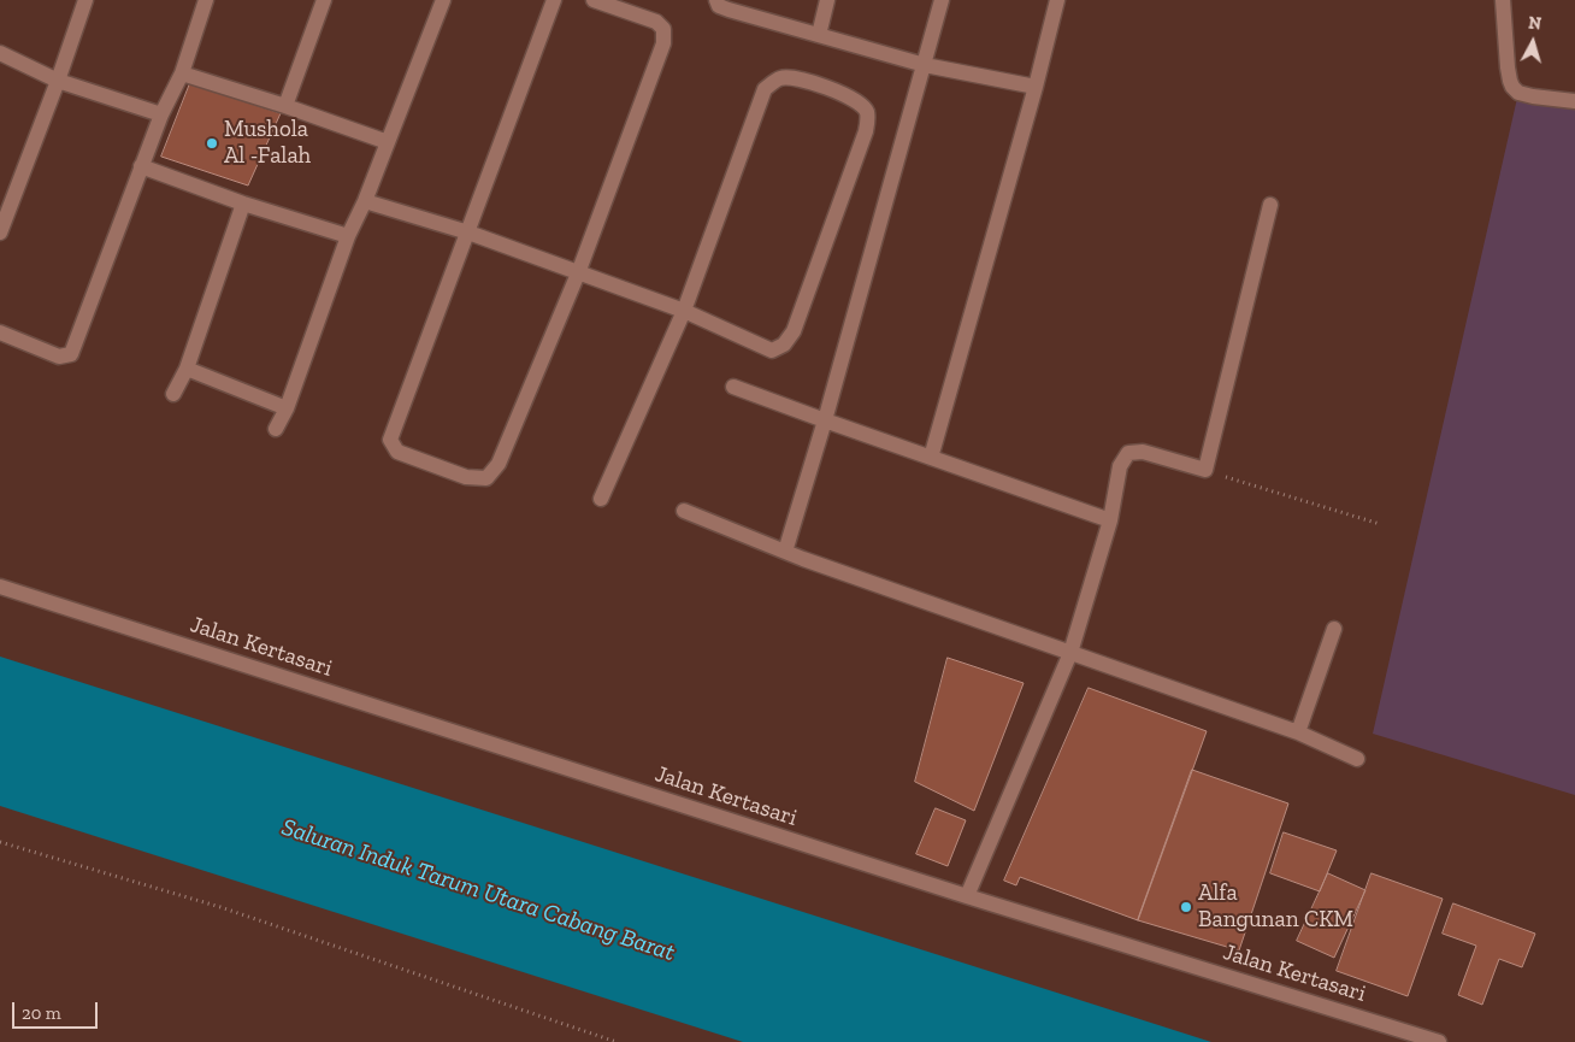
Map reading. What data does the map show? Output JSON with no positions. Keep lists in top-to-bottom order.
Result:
{
  "streets": {
    "street": ["Jalan Kertasari"]
  },
  "water": ["Saluran Induk Tarum Utara Cabang Barat"],
  "places": ["Mushola Al -Falah", "Alfa Bangunan CKM"],
  "scale_bar": "20 m",
  "north": "top"
}
